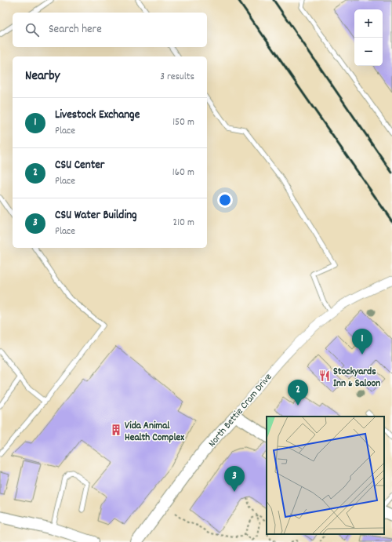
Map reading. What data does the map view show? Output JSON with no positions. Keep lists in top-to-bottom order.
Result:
{
  "streets": {
    "street": ["North Bettie Cram Drive"]
  },
  "places": {
    "restaurant": ["Stockyards Inn & Saloon"],
    "building": ["Vida Animal Health Complex"]
  },
  "page": {
    "map_buttons": ["+", "−"],
    "search": "Search here",
    "heading": ["Nearby", "3 results"],
    "list": [
      {
        "mark": "1",
        "name": "Livestock Exchange",
        "note": "Place",
        "value": "150 m"
      },
      {
        "mark": "2",
        "name": "CSU Center",
        "note": "Place",
        "value": "160 m"
      },
      {
        "mark": "3",
        "name": "CSU Water Building",
        "note": "Place",
        "value": "210 m"
      }
    ],
    "pins": ["1", "2", "3"]
  }
}
